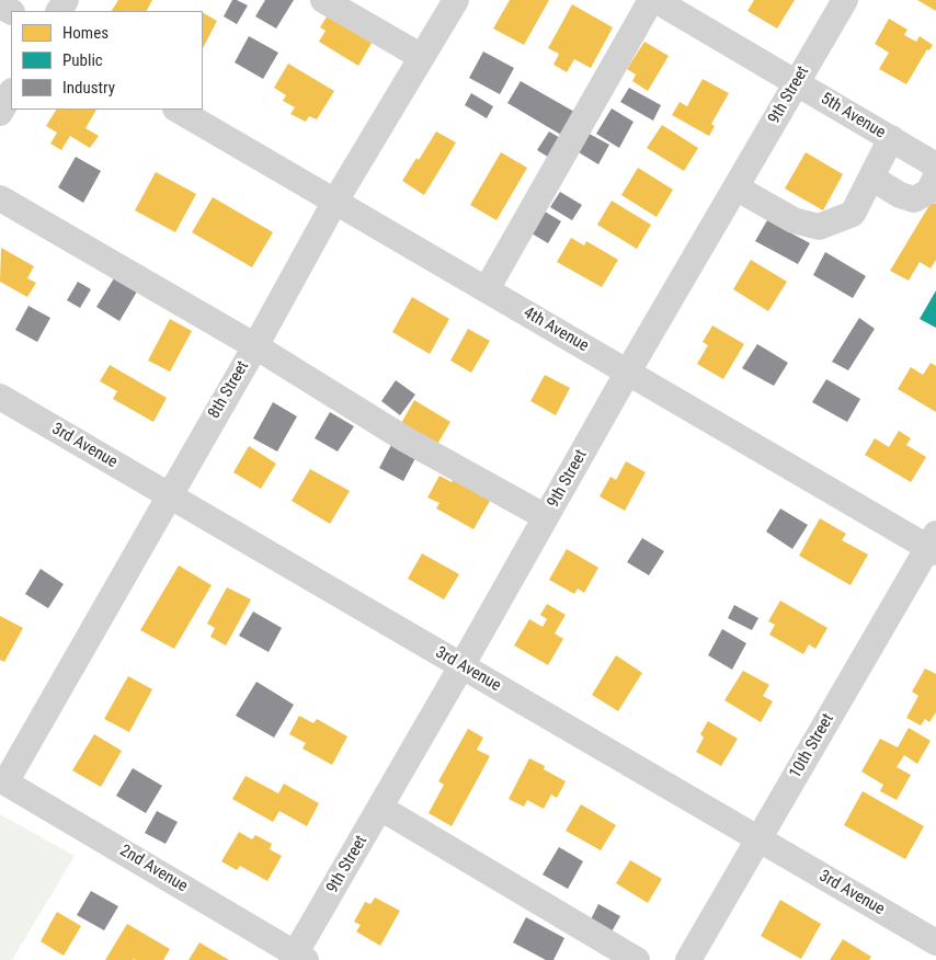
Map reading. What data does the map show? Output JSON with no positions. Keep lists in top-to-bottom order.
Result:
{
  "streets": {
    "street": [
      "9th Street",
      "5th Avenue",
      "4th Avenue",
      "8th Street",
      "3rd Avenue",
      "10th Street",
      "2nd Avenue"
    ]
  },
  "crossings": [
    ["9th Street", "5th Avenue"],
    ["9th Street", "4th Avenue"],
    ["9th Street", "3rd Avenue"],
    ["9th Street", "2nd Avenue"],
    ["4th Avenue", "8th Street"],
    ["4th Avenue", "10th Street"],
    ["8th Street", "3rd Avenue"],
    ["8th Street", "2nd Avenue"],
    ["3rd Avenue", "10th Street"]
  ],
  "legend": ["Homes", "Public", "Industry"]
}
